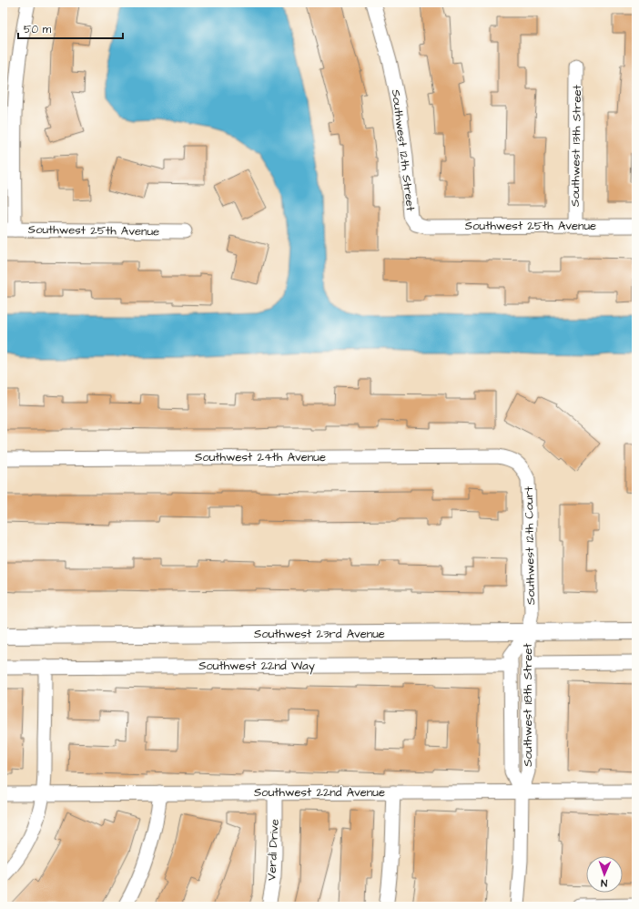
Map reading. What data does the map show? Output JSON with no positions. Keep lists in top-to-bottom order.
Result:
{
  "streets": {
    "street": [
      "Southwest 13th Street",
      "Southwest 12th Street",
      "Southwest 25th Avenue",
      "Southwest 24th Avenue",
      "Southwest 12th Court",
      "Southwest 23rd Avenue",
      "Southwest 22nd Way",
      "Southwest 18th Street",
      "Southwest 22nd Avenue",
      "Verdi Drive"
    ]
  },
  "crossings": [
    ["Southwest 13th Street", "Southwest 25th Avenue"],
    ["Southwest 12th Street", "Southwest 25th Avenue"],
    ["Southwest 24th Avenue", "Southwest 12th Court"],
    ["Southwest 12th Court", "Southwest 23rd Avenue"],
    ["Southwest 12th Court", "Southwest 18th Street"],
    ["Southwest 23rd Avenue", "Southwest 18th Street"],
    ["Southwest 22nd Way", "Southwest 18th Street"],
    ["Southwest 18th Street", "Southwest 22nd Avenue"],
    ["Southwest 22nd Avenue", "Verdi Drive"]
  ],
  "scale_bar": "50 m",
  "north": "bottom"
}
